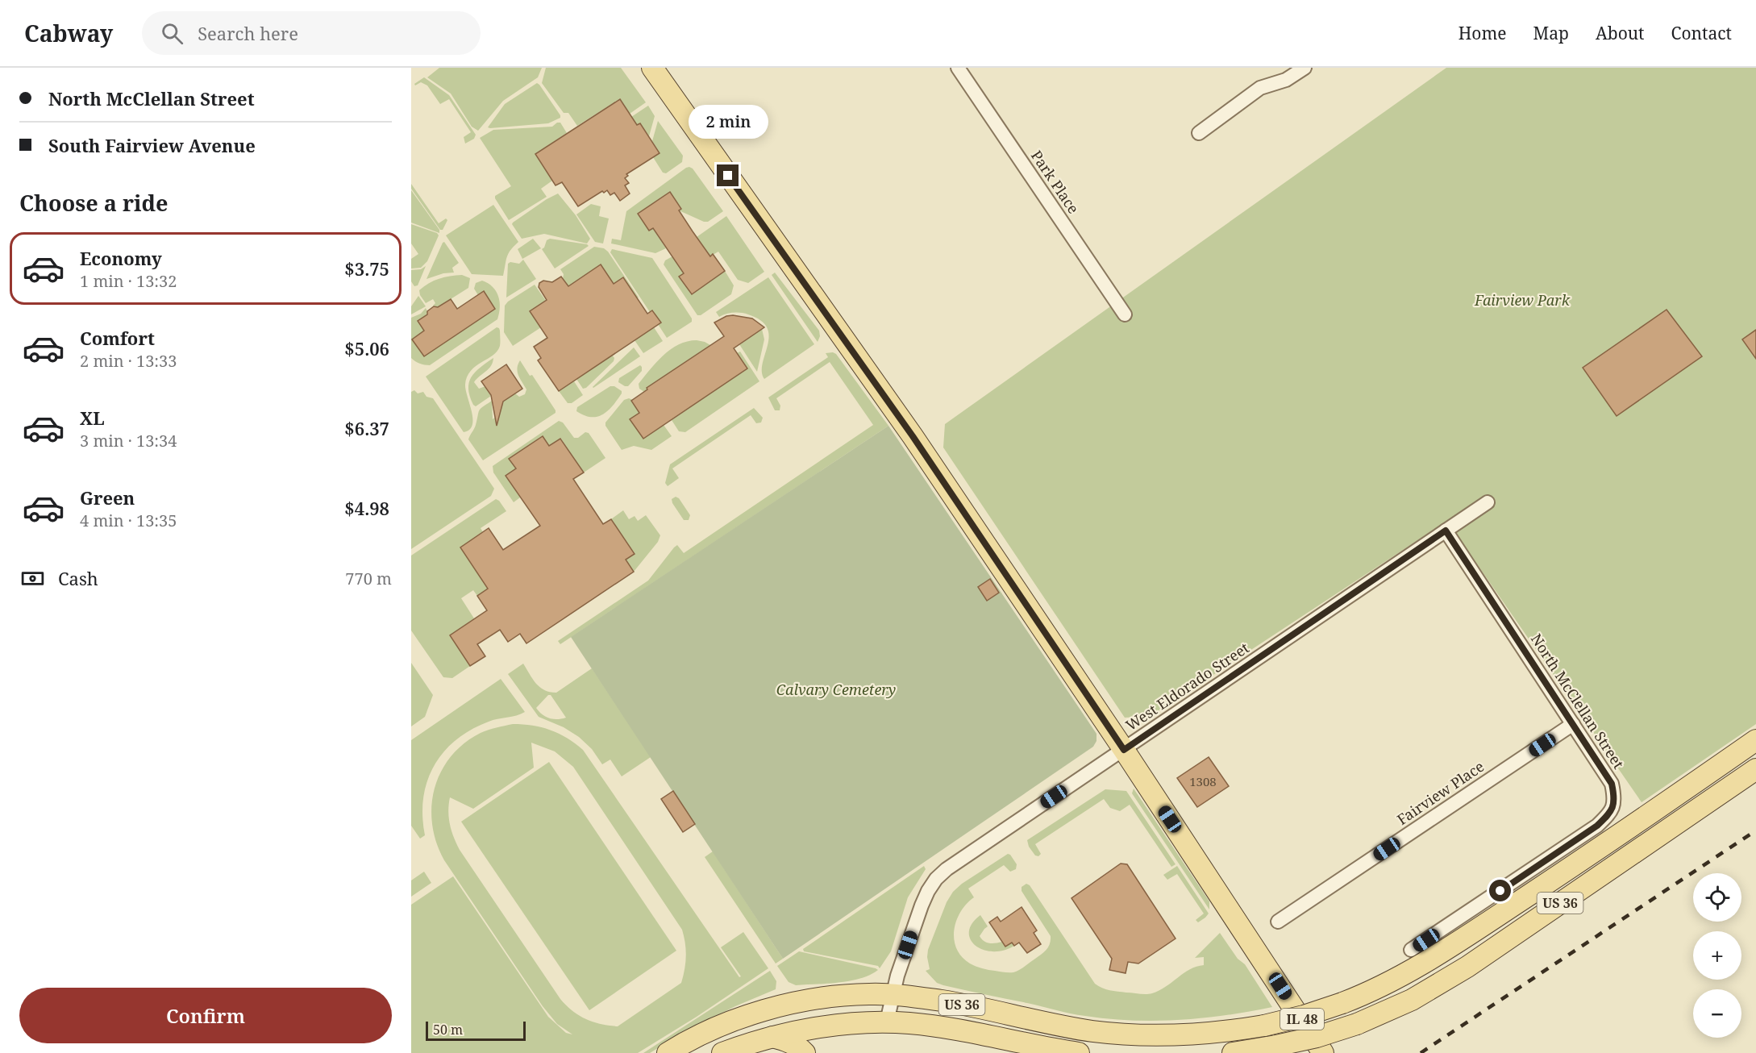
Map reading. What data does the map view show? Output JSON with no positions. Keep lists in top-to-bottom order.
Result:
{
  "streets": {
    "main road": ["US 36", "IL 48"],
    "street": [
      "Park Place",
      "West Eldorado Street",
      "North McClellan Street",
      "Fairview Place"
    ]
  },
  "crossings": [
    ["West Eldorado Street", "North McClellan Street"],
    ["West Eldorado Street", "US 36"],
    ["West Eldorado Street", "IL 48"],
    ["North McClellan Street", "Fairview Place"]
  ],
  "parks": ["Fairview Park", "Calvary Cemetery"],
  "house_numbers": ["1308"],
  "scale_bar": "50 m",
  "page": {
    "header": "Cabway",
    "search": "Search here",
    "nav": [
      "Home",
      "Map",
      "About",
      "Contact"
    ],
    "banner": ["North McClellan Street", "South Fairview Avenue"],
    "bubble": "2 min",
    "heading": "Choose a ride",
    "list": [
      {
        "name": "Economy",
        "note": "1 min · 13:32",
        "value": "$3.75"
      },
      {
        "name": "Comfort",
        "note": "2 min · 13:33",
        "value": "$5.06"
      },
      {
        "name": "XL",
        "note": "3 min · 13:34",
        "value": "$6.37"
      },
      {
        "name": "Green",
        "note": "4 min · 13:35",
        "value": "$4.98"
      }
    ],
    "pay": ["Cash", "770 m"],
    "map_buttons": ["+", "−"],
    "buttons": "Confirm",
    "scale": "50 m"
  }
}
